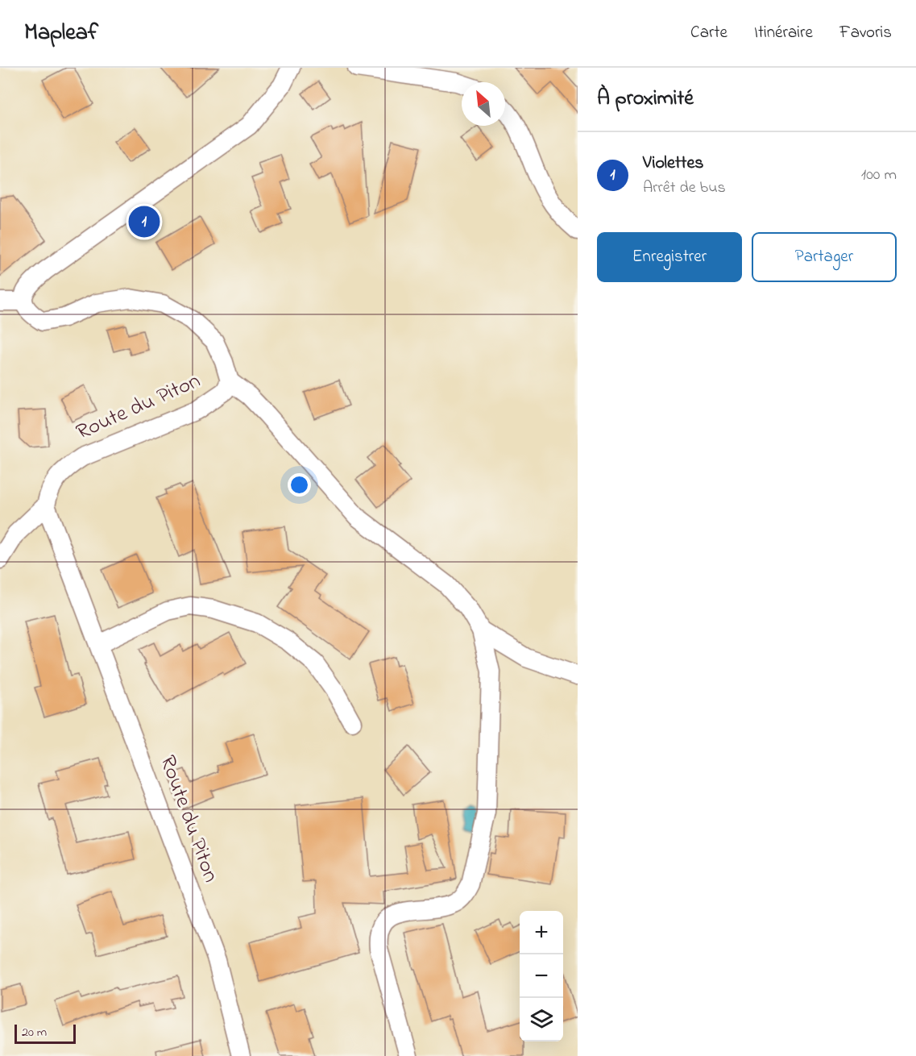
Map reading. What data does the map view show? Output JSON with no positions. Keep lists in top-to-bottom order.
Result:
{
  "streets": {
    "street": ["Route du Piton"]
  },
  "scale_bar": "20 m",
  "north": "top left",
  "page": {
    "header": "Mapleaf",
    "nav": ["Carte", "Itinéraire", "Favoris"],
    "heading": "À proximité",
    "list": [
      {
        "mark": "1",
        "name": "Violettes",
        "note": "Arrêt de bus",
        "value": "100 m"
      }
    ],
    "pins": "1",
    "buttons": ["Enregistrer", "Partager"],
    "map_buttons": ["+", "−"],
    "scale": "20 m"
  }
}
